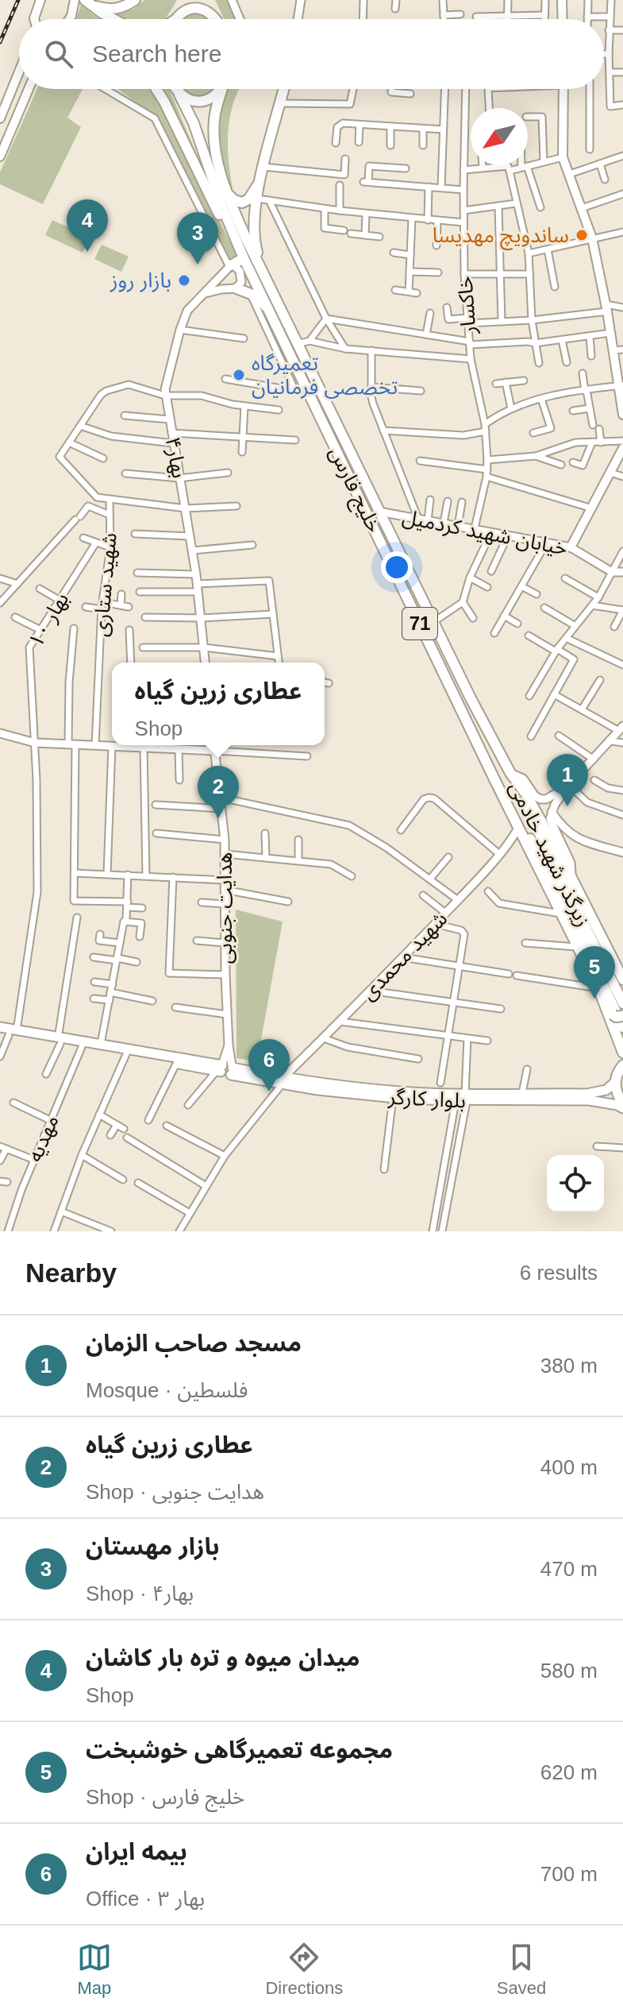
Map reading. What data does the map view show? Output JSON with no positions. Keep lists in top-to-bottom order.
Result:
{
  "streets": {
    "highway": ["خلیج فارس", "71", "زیرگذر شهید خادمی"],
    "main road": ["بلوار کارگر"],
    "street": [
      "خاکسار",
      "بهار۴",
      "خیابان شهید کردمیل",
      "شهید ستاری",
      "بهار ۱۰",
      "هدایت جنوبی",
      "شهید محمدی",
      "مهدیه"
    ]
  },
  "crossings": [
    ["خاکسار", "خیابان شهید کردمیل"],
    ["خلیج فارس", "خیابان شهید کردمیل"],
    ["خلیج فارس", "71"],
    ["خلیج فارس", "زیرگذر شهید خادمی"],
    ["خلیج فارس", "شهید محمدی"],
    ["بهار ۱۰", "بلوار کارگر"],
    ["هدایت جنوبی", "بلوار کارگر"],
    ["شهید محمدی", "بلوار کارگر"],
    ["بلوار کارگر", "مهدیه"]
  ],
  "places": ["ساندویچ مهدیسا", "بازار روز", "تعمیرگاه تخصصی فرمانیان"],
  "north": "bottom left",
  "page": {
    "search": "Search here",
    "pins": [
      "4",
      "3",
      "1",
      "2",
      "5",
      "6"
    ],
    "popup": ["عطاری زرین گیاه", "Shop"],
    "heading": ["Nearby", "6 results"],
    "list": [
      {
        "mark": "1",
        "name": "مسجد صاحب الزمان",
        "note": "Mosque · فلسطین",
        "value": "380 m"
      },
      {
        "mark": "2",
        "name": "عطاری زرین گیاه",
        "note": "Shop · هدایت جنوبی",
        "value": "400 m"
      },
      {
        "mark": "3",
        "name": "بازار مهستان",
        "note": "Shop · بهار۴",
        "value": "470 m"
      },
      {
        "mark": "4",
        "name": "میدان میوه و تره بار کاشان",
        "note": "Shop",
        "value": "580 m"
      },
      {
        "mark": "5",
        "name": "مجموعه تعمیرگاهی خوشبخت",
        "note": "Shop · خلیج فارس",
        "value": "620 m"
      },
      {
        "mark": "6",
        "name": "بیمه ایران",
        "note": "Office · بهار ۳",
        "value": "700 m"
      }
    ],
    "nav": ["Map", "Directions", "Saved"]
  }
}
